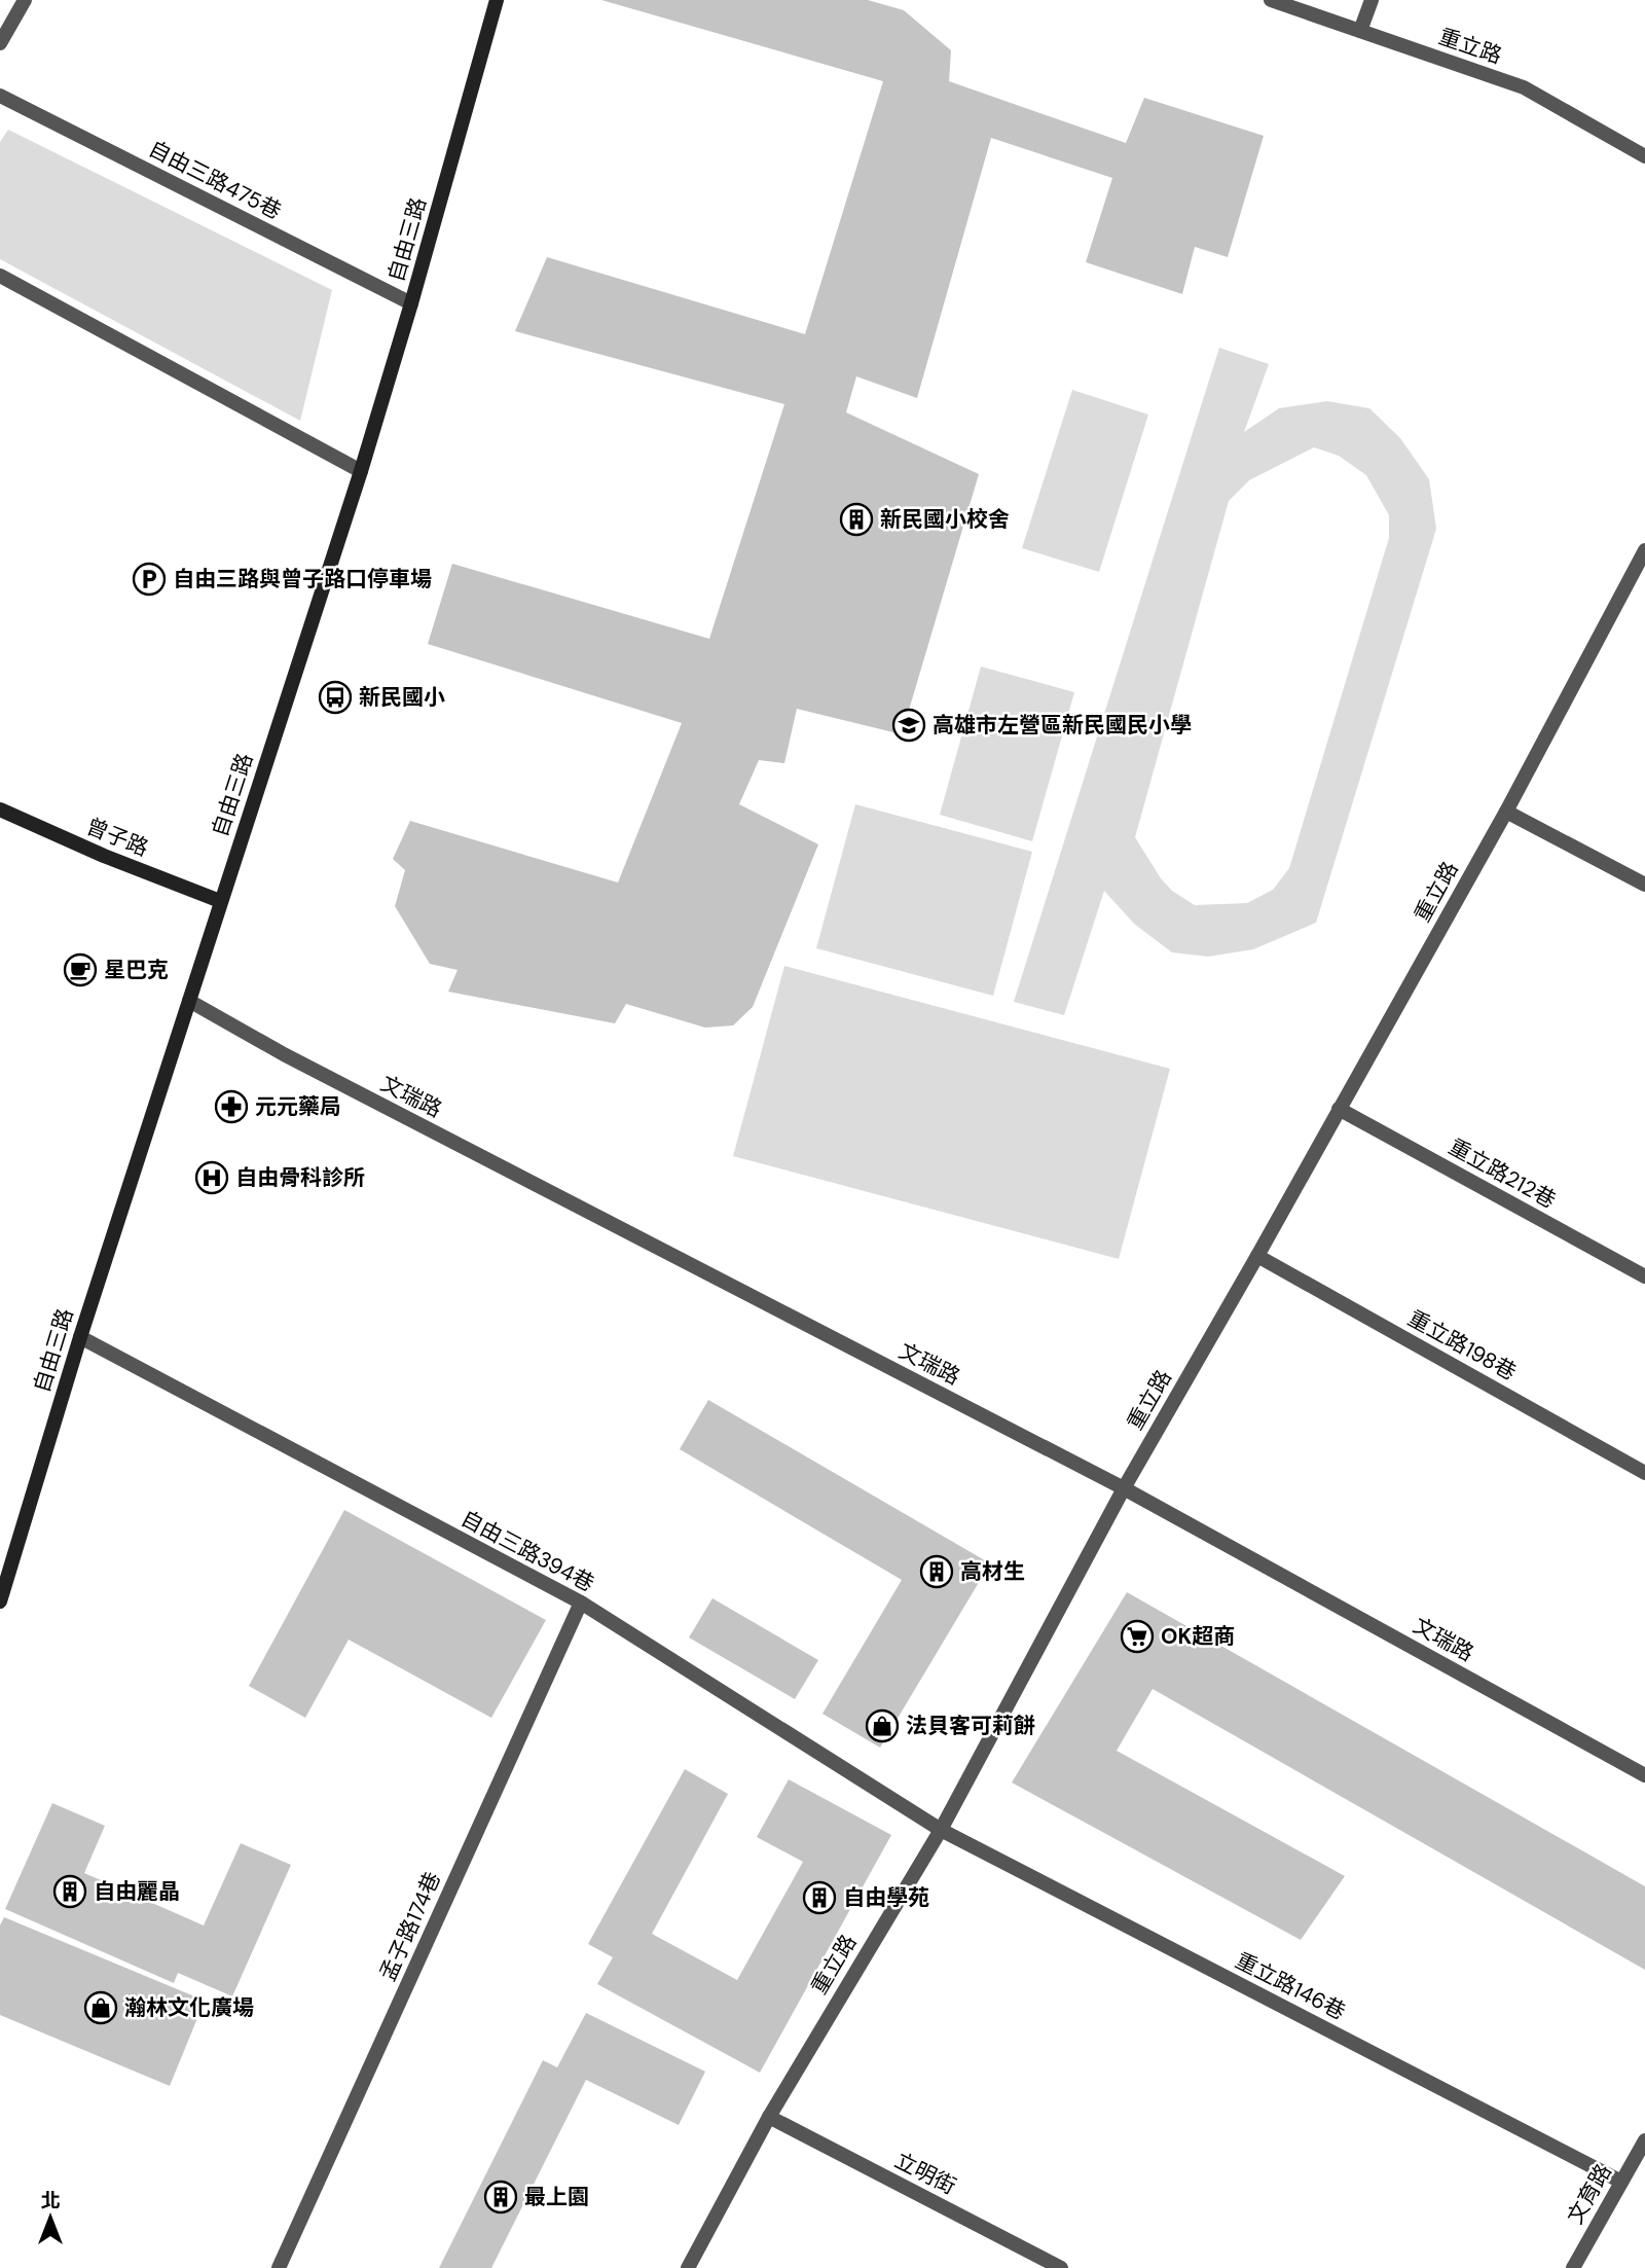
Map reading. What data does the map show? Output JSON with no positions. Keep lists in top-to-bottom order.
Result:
{
  "streets": {
    "street": [
      "重立路",
      "自由三路475巷",
      "自由三路",
      "曾子路",
      "文瑞路",
      "重立路212巷",
      "重立路198巷",
      "自由三路394巷",
      "孟子路174巷",
      "重立路146巷",
      "立明街",
      "文育路"
    ]
  },
  "crossings": [
    ["重立路", "文瑞路"],
    ["重立路", "重立路212巷"],
    ["重立路", "重立路198巷"],
    ["重立路", "自由三路394巷"],
    ["重立路", "重立路146巷"],
    ["重立路", "立明街"],
    ["自由三路475巷", "自由三路"],
    ["自由三路", "曾子路"],
    ["自由三路", "文瑞路"],
    ["自由三路", "自由三路394巷"],
    ["自由三路394巷", "孟子路174巷"],
    ["自由三路394巷", "重立路146巷"],
    ["重立路146巷", "文育路"]
  ],
  "places": {
    "building": [
      "新民國小校舍",
      "高材生",
      "自由麗晶",
      "自由學苑",
      "最上園"
    ],
    "parking": ["自由三路與曾子路口停車場"],
    "bus stop": ["新民國小"],
    "school or university": ["高雄市左營區新民國民小學"],
    "cafe": ["星巴克"],
    "pharmacy": ["元元藥局"],
    "hospital": ["自由骨科診所"],
    "supermarket": ["OK超商"],
    "shop": ["法貝客可莉餅", "瀚林文化廣場"]
  },
  "north": "top"
}
